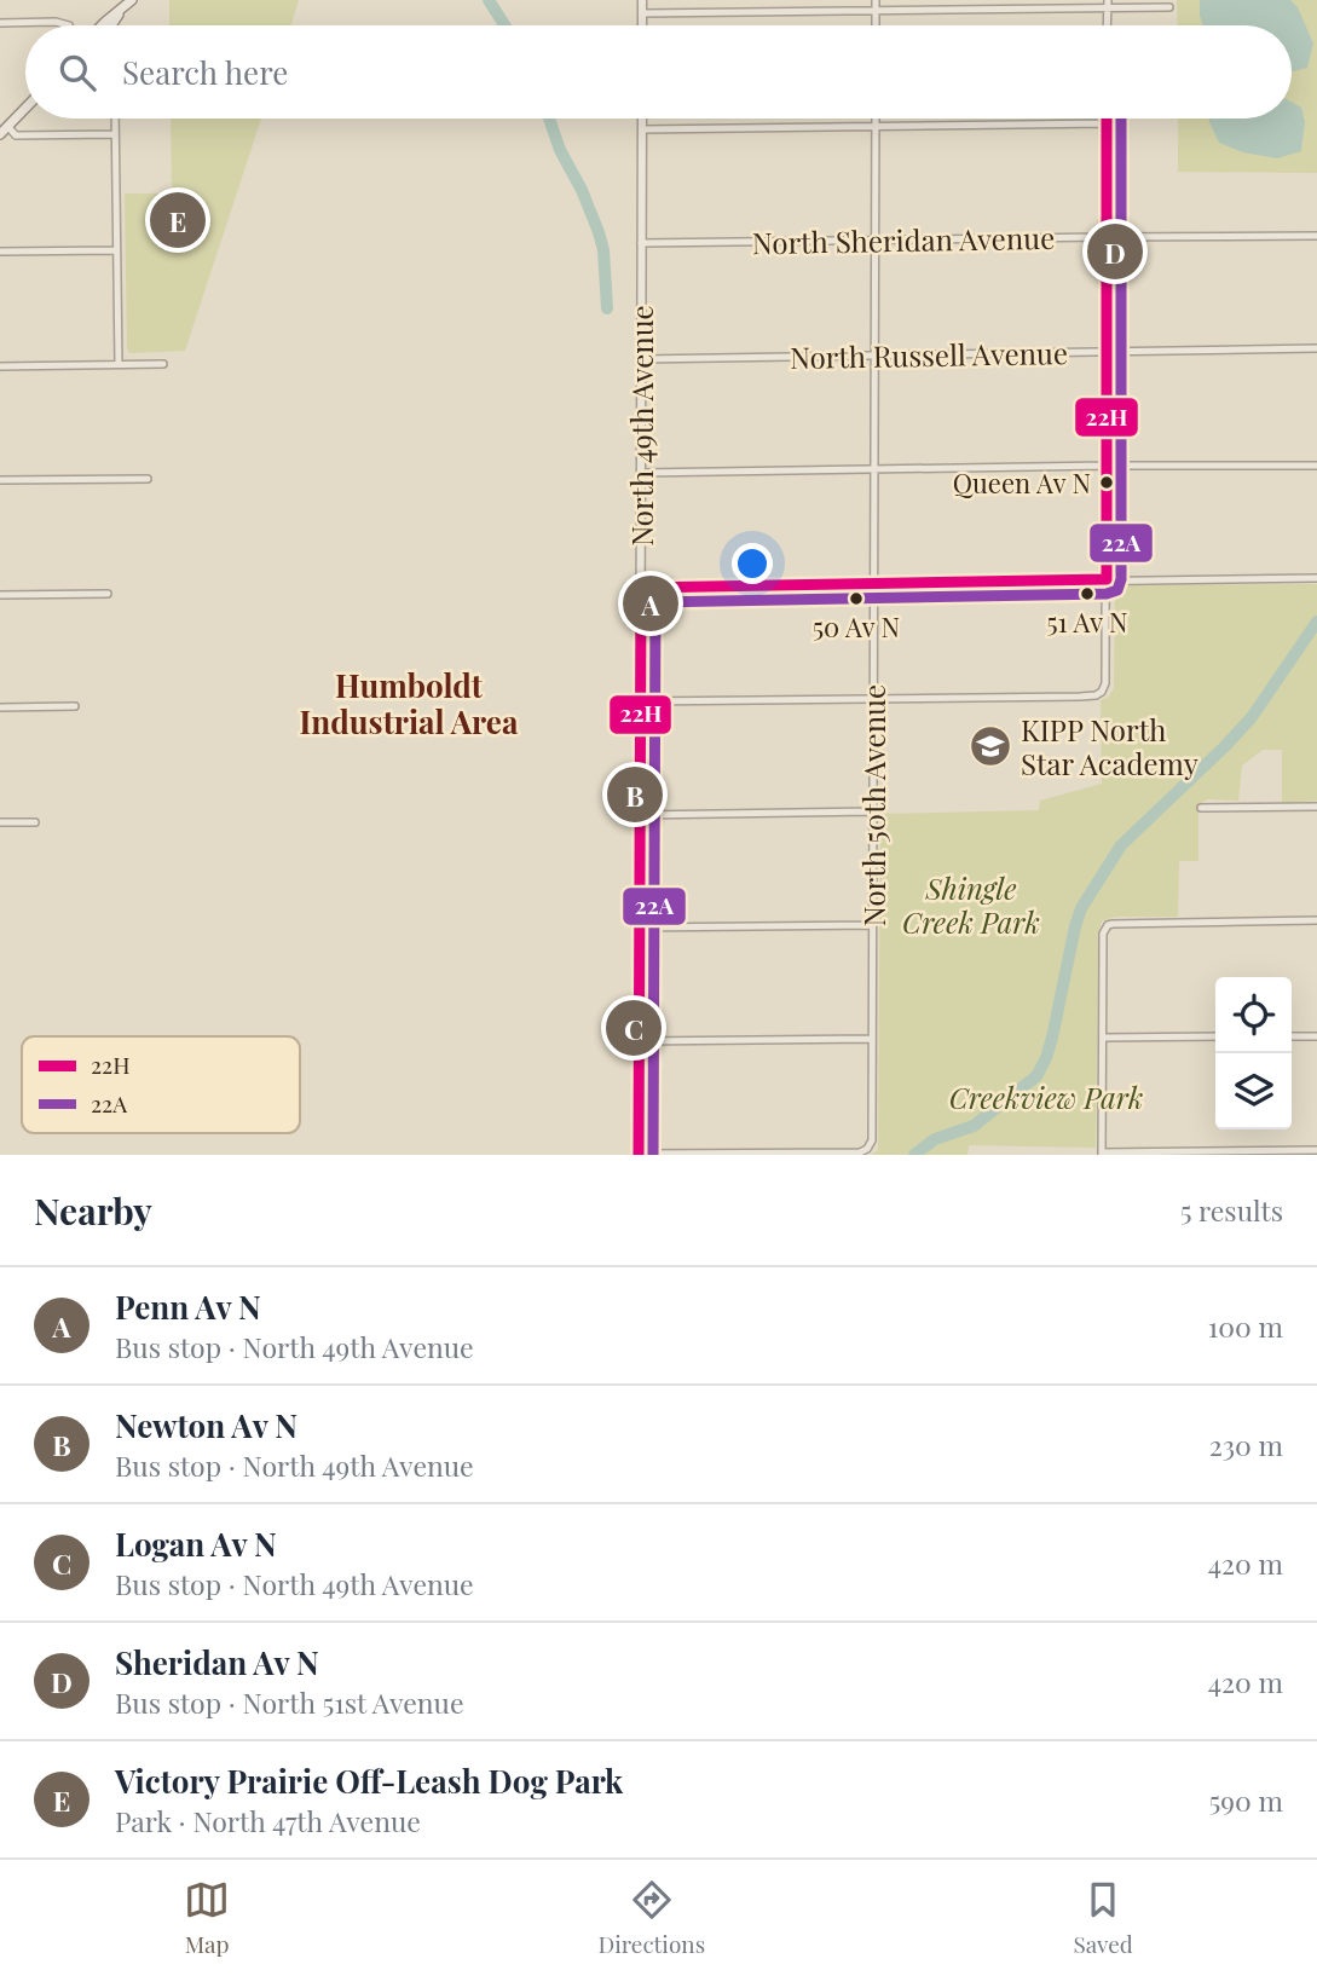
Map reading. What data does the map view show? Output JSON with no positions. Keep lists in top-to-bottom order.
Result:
{
  "streets": {
    "street": [
      "North Sheridan Avenue",
      "North Russell Avenue",
      "North 49th Avenue",
      "North 50th Avenue"
    ]
  },
  "crossings": [
    ["North Sheridan Avenue", "North 49th Avenue"],
    ["North Sheridan Avenue", "North 50th Avenue"],
    ["North Russell Avenue", "North 49th Avenue"],
    ["North Russell Avenue", "North 50th Avenue"],
    ["North 49th Avenue", "North 50th Avenue"]
  ],
  "districts": ["Humboldt Industrial Area"],
  "parks": ["Shingle Creek Park", "Creekview Park"],
  "places": {
    "other": ["Queen Av N", "51 Av N", "50 Av N"],
    "school or university": ["KIPP North Star Academy"]
  },
  "lines": ["transit line 22H", "transit line 22A"],
  "legend": ["22H", "22A"],
  "page": {
    "search": "Search here",
    "pins": [
      "E",
      "D",
      "A",
      "B",
      "C"
    ],
    "heading": ["Nearby", "5 results"],
    "list": [
      {
        "mark": "A",
        "name": "Penn Av N",
        "note": "Bus stop · North 49th Avenue",
        "value": "100 m"
      },
      {
        "mark": "B",
        "name": "Newton Av N",
        "note": "Bus stop · North 49th Avenue",
        "value": "230 m"
      },
      {
        "mark": "C",
        "name": "Logan Av N",
        "note": "Bus stop · North 49th Avenue",
        "value": "420 m"
      },
      {
        "mark": "D",
        "name": "Sheridan Av N",
        "note": "Bus stop · North 51st Avenue",
        "value": "420 m"
      },
      {
        "mark": "E",
        "name": "Victory Prairie Off-Leash Dog Park",
        "note": "Park · North 47th Avenue",
        "value": "590 m"
      }
    ],
    "nav": ["Map", "Directions", "Saved"]
  }
}
